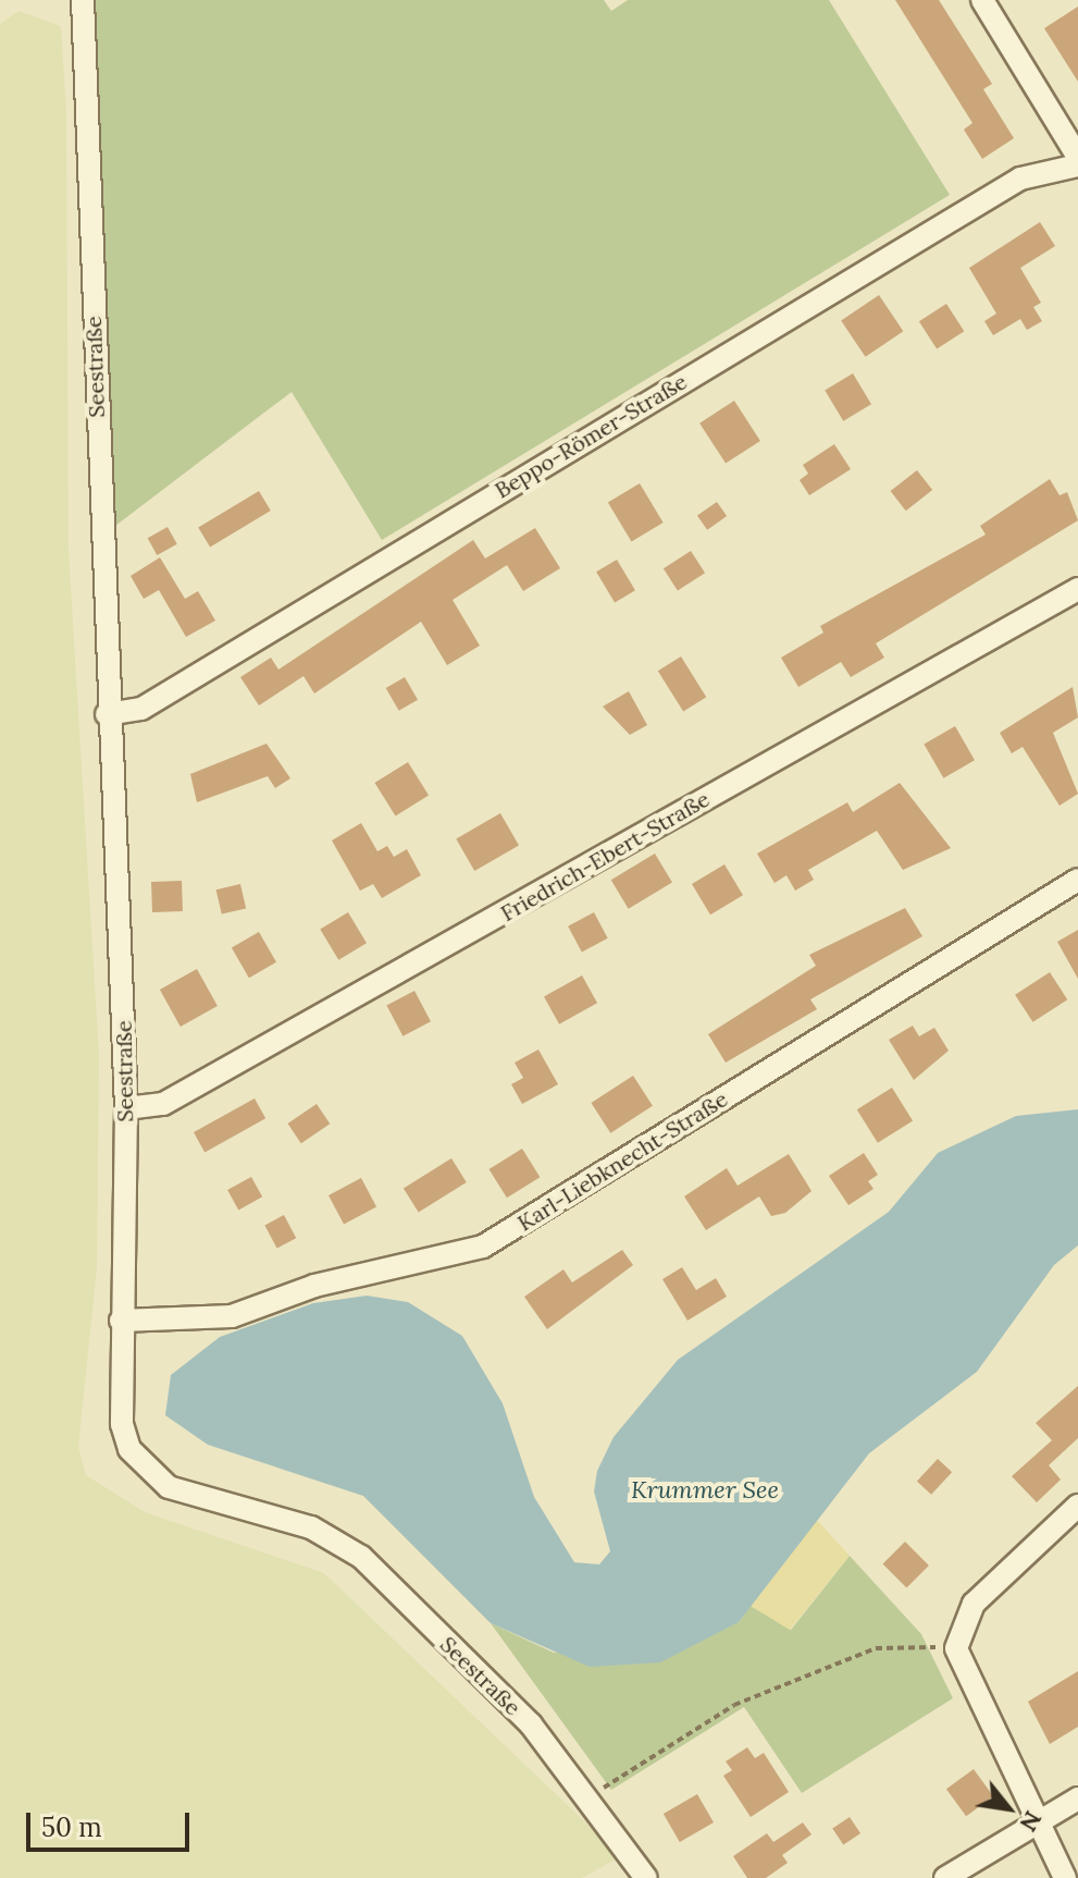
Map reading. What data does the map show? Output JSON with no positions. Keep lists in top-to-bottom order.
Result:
{
  "streets": {
    "street": [
      "Seestraße",
      "Beppo-Römer-Straße",
      "Friedrich-Ebert-Straße",
      "Karl-Liebknecht-Straße"
    ]
  },
  "crossings": [
    ["Seestraße", "Beppo-Römer-Straße"],
    ["Seestraße", "Friedrich-Ebert-Straße"],
    ["Seestraße", "Karl-Liebknecht-Straße"]
  ],
  "water": ["Krummer See"],
  "scale_bar": "50 m",
  "north": "bottom right"
}
